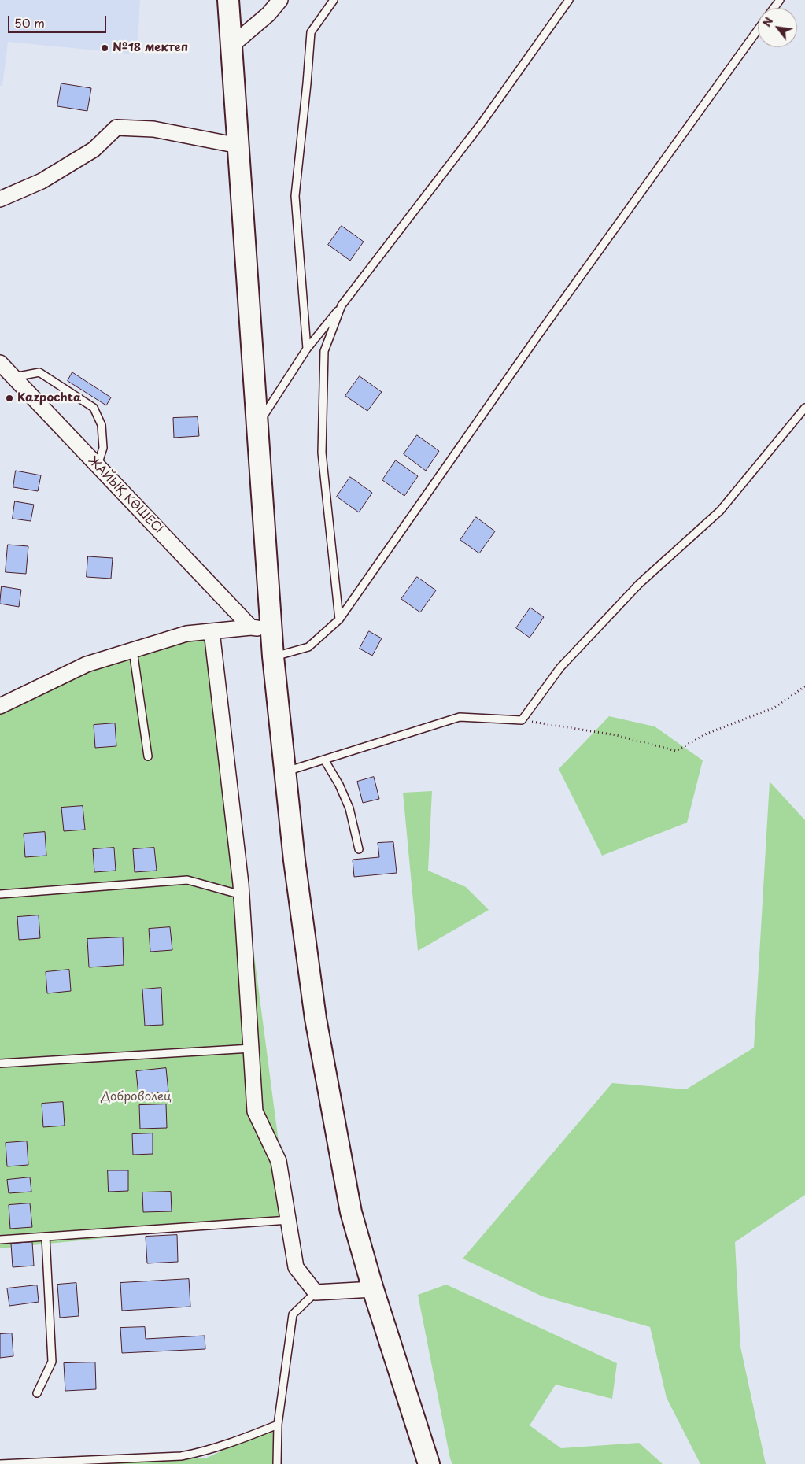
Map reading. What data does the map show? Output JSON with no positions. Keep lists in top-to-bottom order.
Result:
{
  "streets": {
    "street": ["ЖАЙЫҚ КӨШЕСІ"]
  },
  "parks": ["Доброволец"],
  "places": ["№18 мектеп", "Kazpochta"],
  "scale_bar": "50 m",
  "north": "top left"
}
